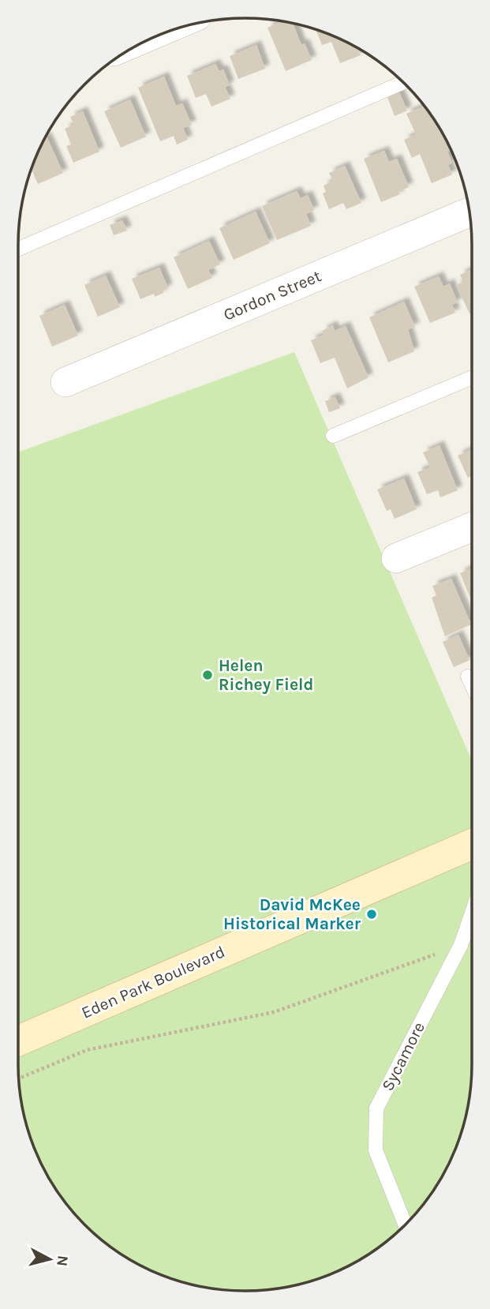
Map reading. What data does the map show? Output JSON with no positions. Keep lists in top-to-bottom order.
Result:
{
  "streets": {
    "main road": ["Eden Park Boulevard"],
    "street": ["Gordon Street"],
    "lane": ["Sycamore"]
  },
  "places": ["Helen Richey Field", "David McKee Historical Marker"],
  "north": "right"
}
